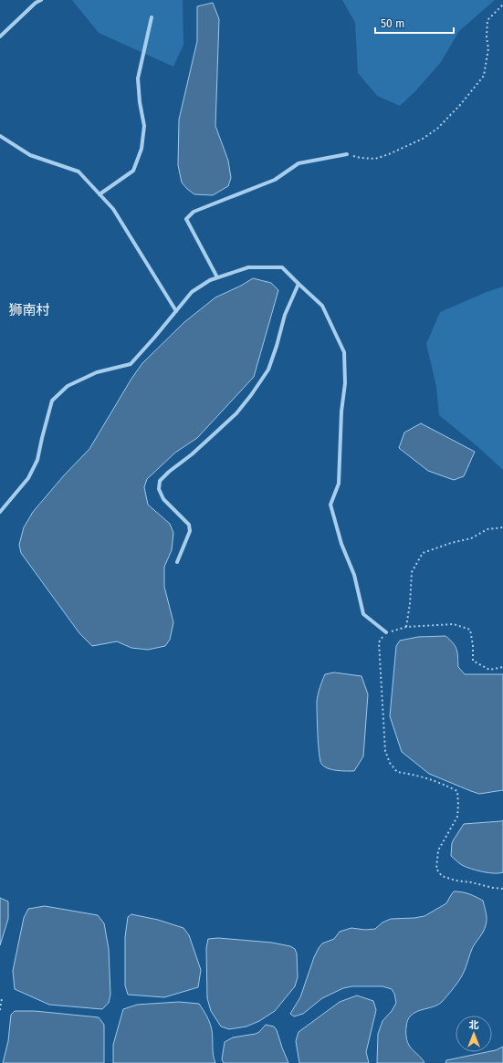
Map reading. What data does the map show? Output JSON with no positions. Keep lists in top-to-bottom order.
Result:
{
  "districts": ["狮南村"],
  "scale_bar": "50 m",
  "north": "top"
}
